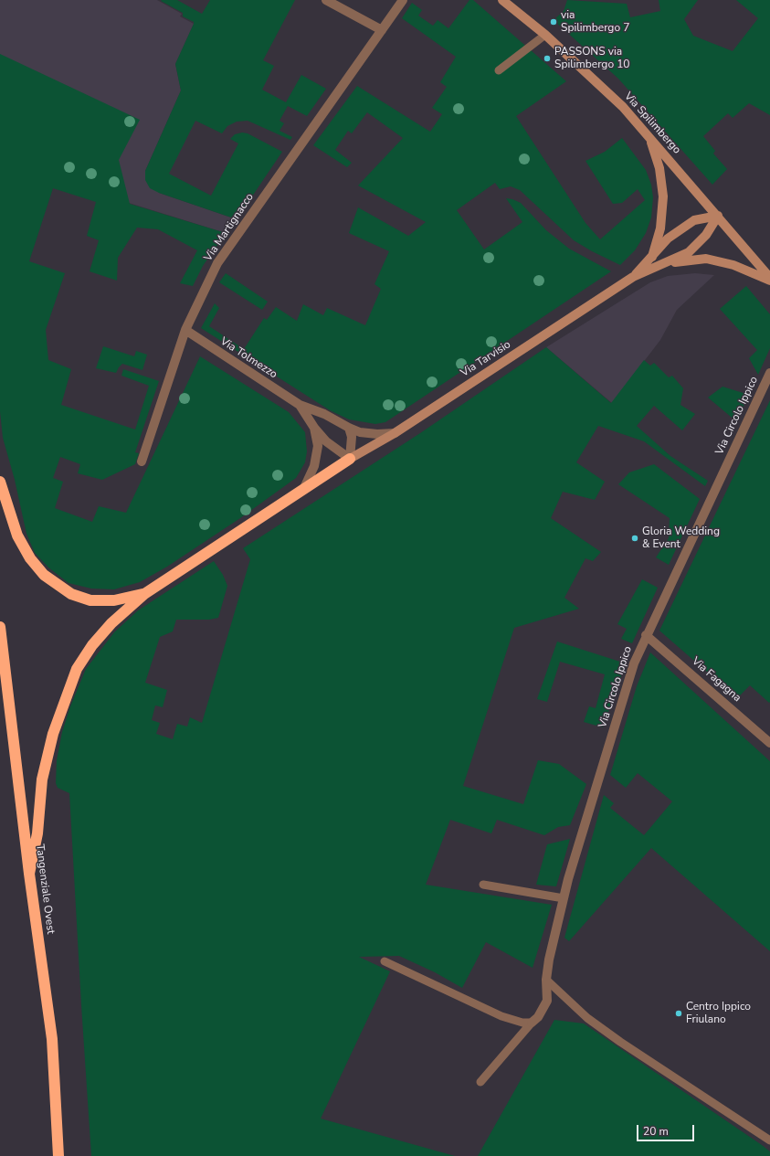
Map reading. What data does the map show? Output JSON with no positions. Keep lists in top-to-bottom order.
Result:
{
  "streets": {
    "highway": ["Tangenziale Ovest"],
    "main road": ["Via Spilimbergo", "Via Tarvisio"],
    "street": [
      "Via Martignacco",
      "Via Tolmezzo",
      "Via Circolo Ippico",
      "Via Fagagna"
    ]
  },
  "crossings": [
    ["Via Spilimbergo", "Via Tarvisio"],
    ["Via Martignacco", "Via Tolmezzo"],
    ["Via Tolmezzo", "Via Tarvisio"],
    ["Via Circolo Ippico", "Via Fagagna"]
  ],
  "places": [
    "via Spilimbergo 7",
    "PASSONS via Spilimbergo 10",
    "Gloria Wedding & Event",
    "Centro Ippico Friulano"
  ],
  "scale_bar": "20 m"
}
